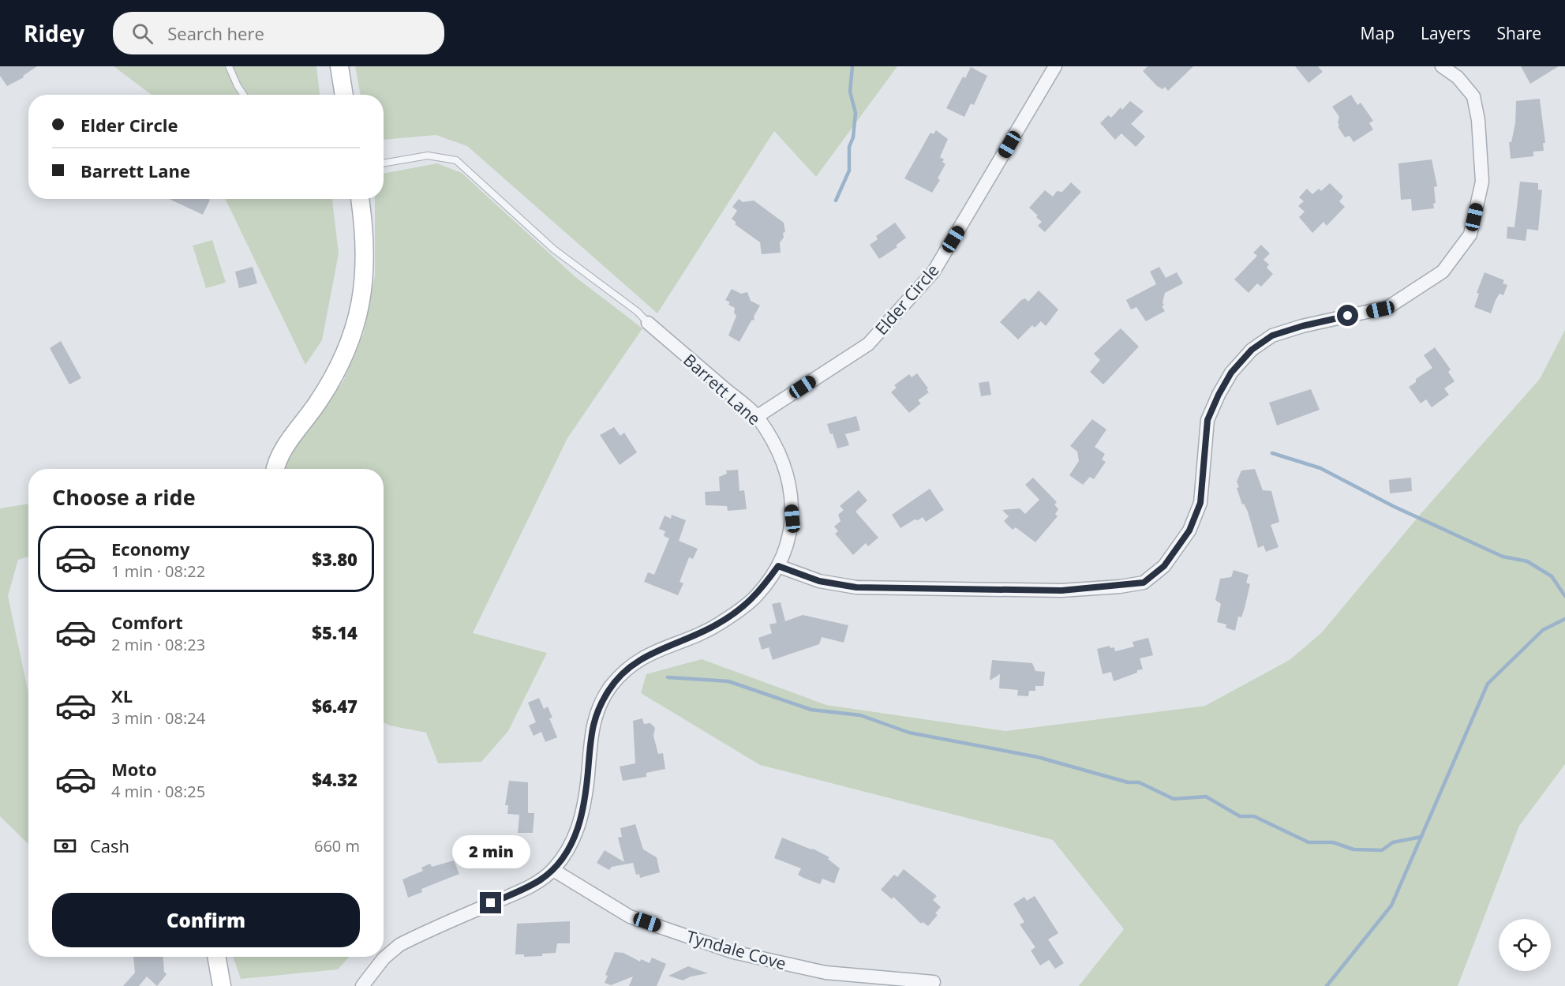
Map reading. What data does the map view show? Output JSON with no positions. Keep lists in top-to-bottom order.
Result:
{
  "streets": {
    "street": ["Elder Circle", "Barrett Lane", "Tyndale Cove"]
  },
  "crossings": [
    ["Elder Circle", "Barrett Lane"],
    ["Barrett Lane", "Tyndale Cove"]
  ],
  "page": {
    "header": "Ridey",
    "search": "Search here",
    "nav": ["Map", "Layers", "Share"],
    "banner": ["Elder Circle", "Barrett Lane"],
    "heading": "Choose a ride",
    "list": [
      {
        "name": "Economy",
        "note": "1 min · 08:22",
        "value": "$3.80"
      },
      {
        "name": "Comfort",
        "note": "2 min · 08:23",
        "value": "$5.14"
      },
      {
        "name": "XL",
        "note": "3 min · 08:24",
        "value": "$6.47"
      },
      {
        "name": "Moto",
        "note": "4 min · 08:25",
        "value": "$4.32"
      }
    ],
    "pay": ["Cash", "660 m"],
    "bubble": "2 min",
    "buttons": "Confirm"
  }
}
